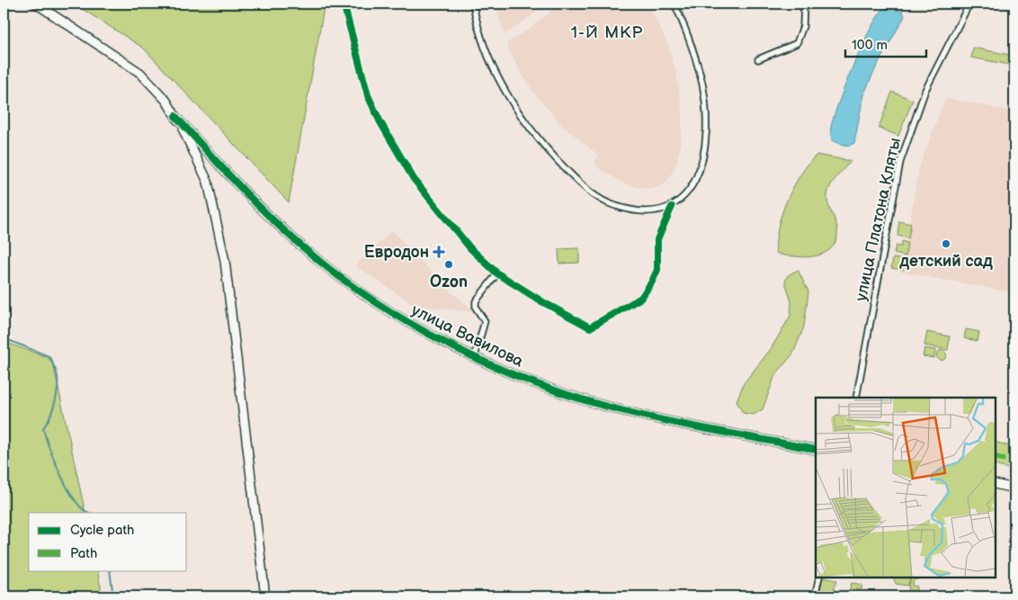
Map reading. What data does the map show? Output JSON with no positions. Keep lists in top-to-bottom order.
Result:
{
  "streets": {
    "street": ["улица Платона Кляты", "улица Вавилова"]
  },
  "districts": ["1-Й МКР"],
  "places": {
    "other": ["детский сад", "Ozon"],
    "health": ["Евродон"]
  },
  "legend": ["Cycle path", "Path"],
  "scale_bar": "100 m"
}
